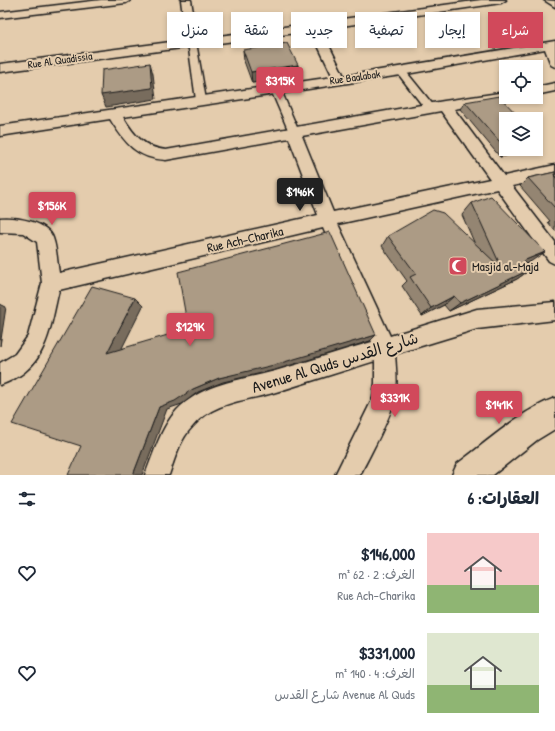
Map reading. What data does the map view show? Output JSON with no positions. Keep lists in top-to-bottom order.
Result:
{
  "streets": {
    "street": [
      "Rue Al Quadissia",
      "Rue Baalabak",
      "Rue Ach–Charika",
      "Avenue Al Quds شارع القدس"
    ]
  },
  "places": {
    "mosque": ["Masjid al-Majd"]
  },
  "page": {
    "chip": [
      "شراء",
      "إيجار",
      "تصفية",
      "جديد",
      "شقة",
      "منزل"
    ],
    "price": [
      "$315K",
      "$146K",
      "$156K",
      "$129K",
      "$331K",
      "$141K"
    ],
    "heading": "العقارات: 6",
    "list": [
      {
        "name": "$146,000",
        "note": "الغرف: 2 · 62 m² · Rue Ach–Charika"
      },
      {
        "name": "$331,000",
        "note": "الغرف: 4 · 140 m² · Avenue Al Quds شارع القدس"
      }
    ]
  }
}
